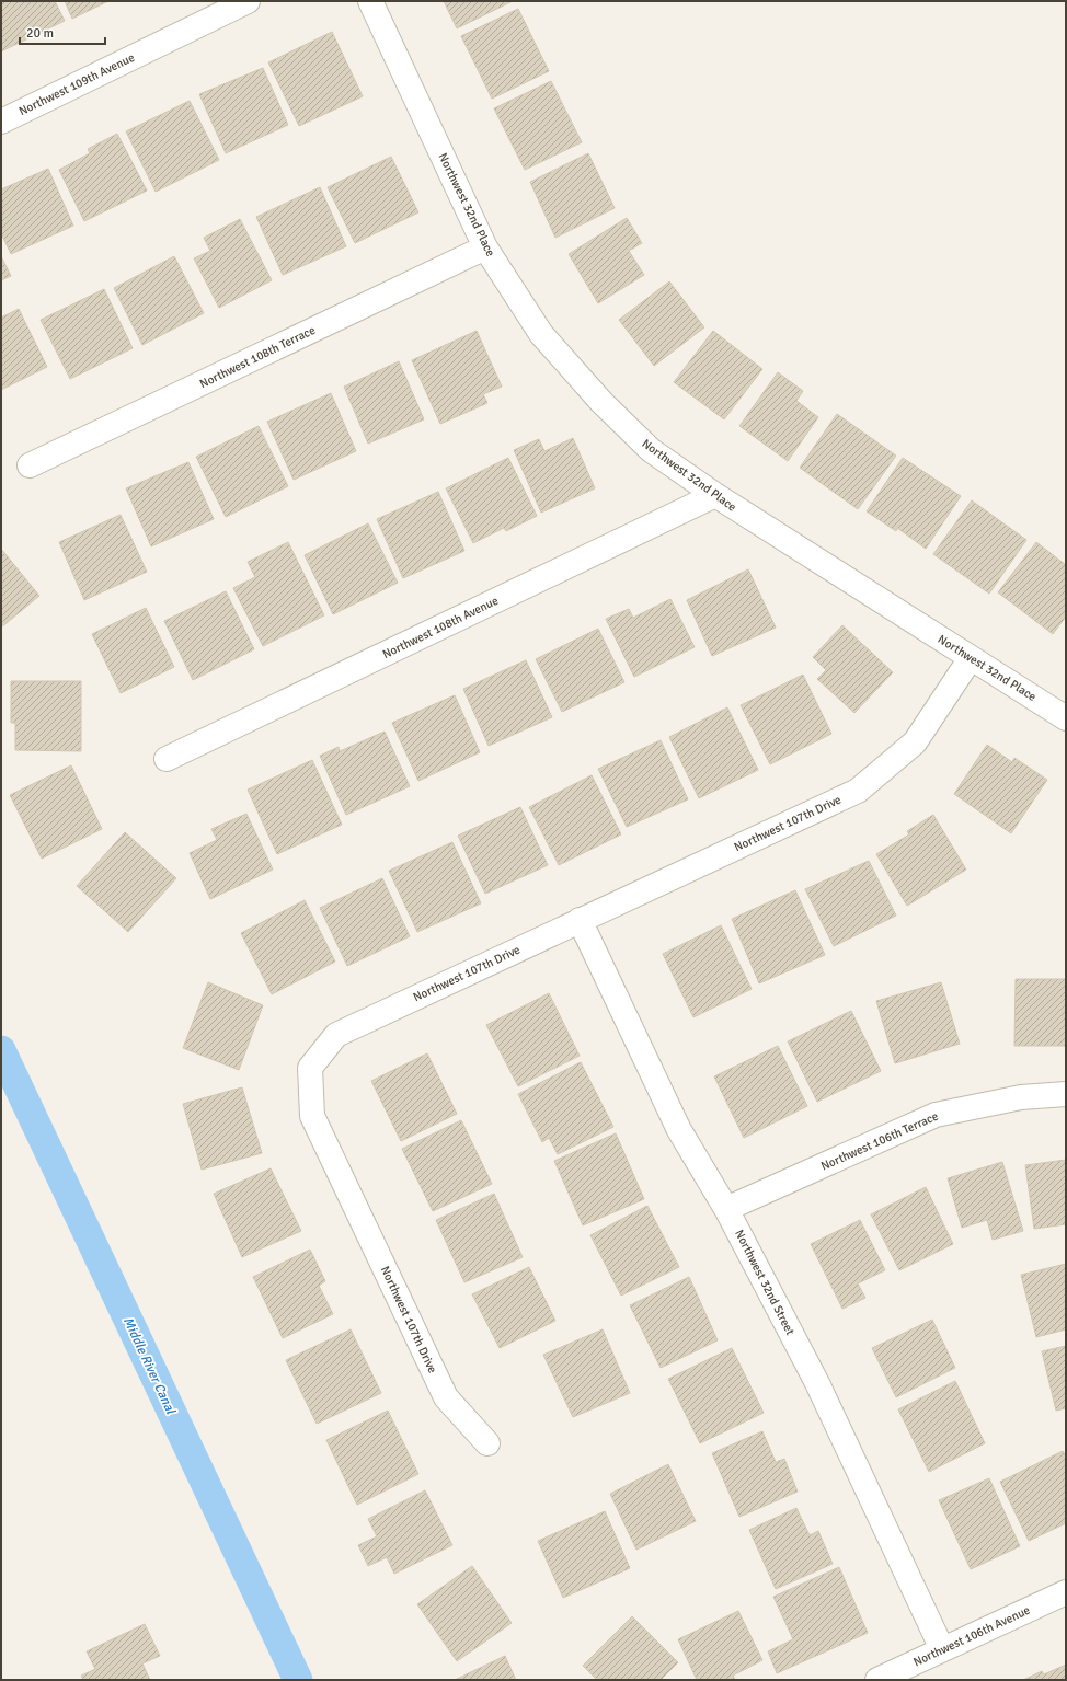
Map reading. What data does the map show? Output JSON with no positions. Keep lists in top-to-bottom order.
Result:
{
  "streets": {
    "street": [
      "Northwest 109th Avenue",
      "Northwest 32nd Place",
      "Northwest 108th Terrace",
      "Northwest 108th Avenue",
      "Northwest 107th Drive",
      "Northwest 106th Terrace",
      "Northwest 32nd Street",
      "Northwest 106th Avenue"
    ]
  },
  "crossings": [
    ["Northwest 32nd Place", "Northwest 108th Terrace"],
    ["Northwest 32nd Place", "Northwest 108th Avenue"],
    ["Northwest 32nd Place", "Northwest 107th Drive"],
    ["Northwest 107th Drive", "Northwest 32nd Street"],
    ["Northwest 106th Terrace", "Northwest 32nd Street"],
    ["Northwest 32nd Street", "Northwest 106th Avenue"]
  ],
  "water": ["Middle River Canal"],
  "scale_bar": "20 m"
}
